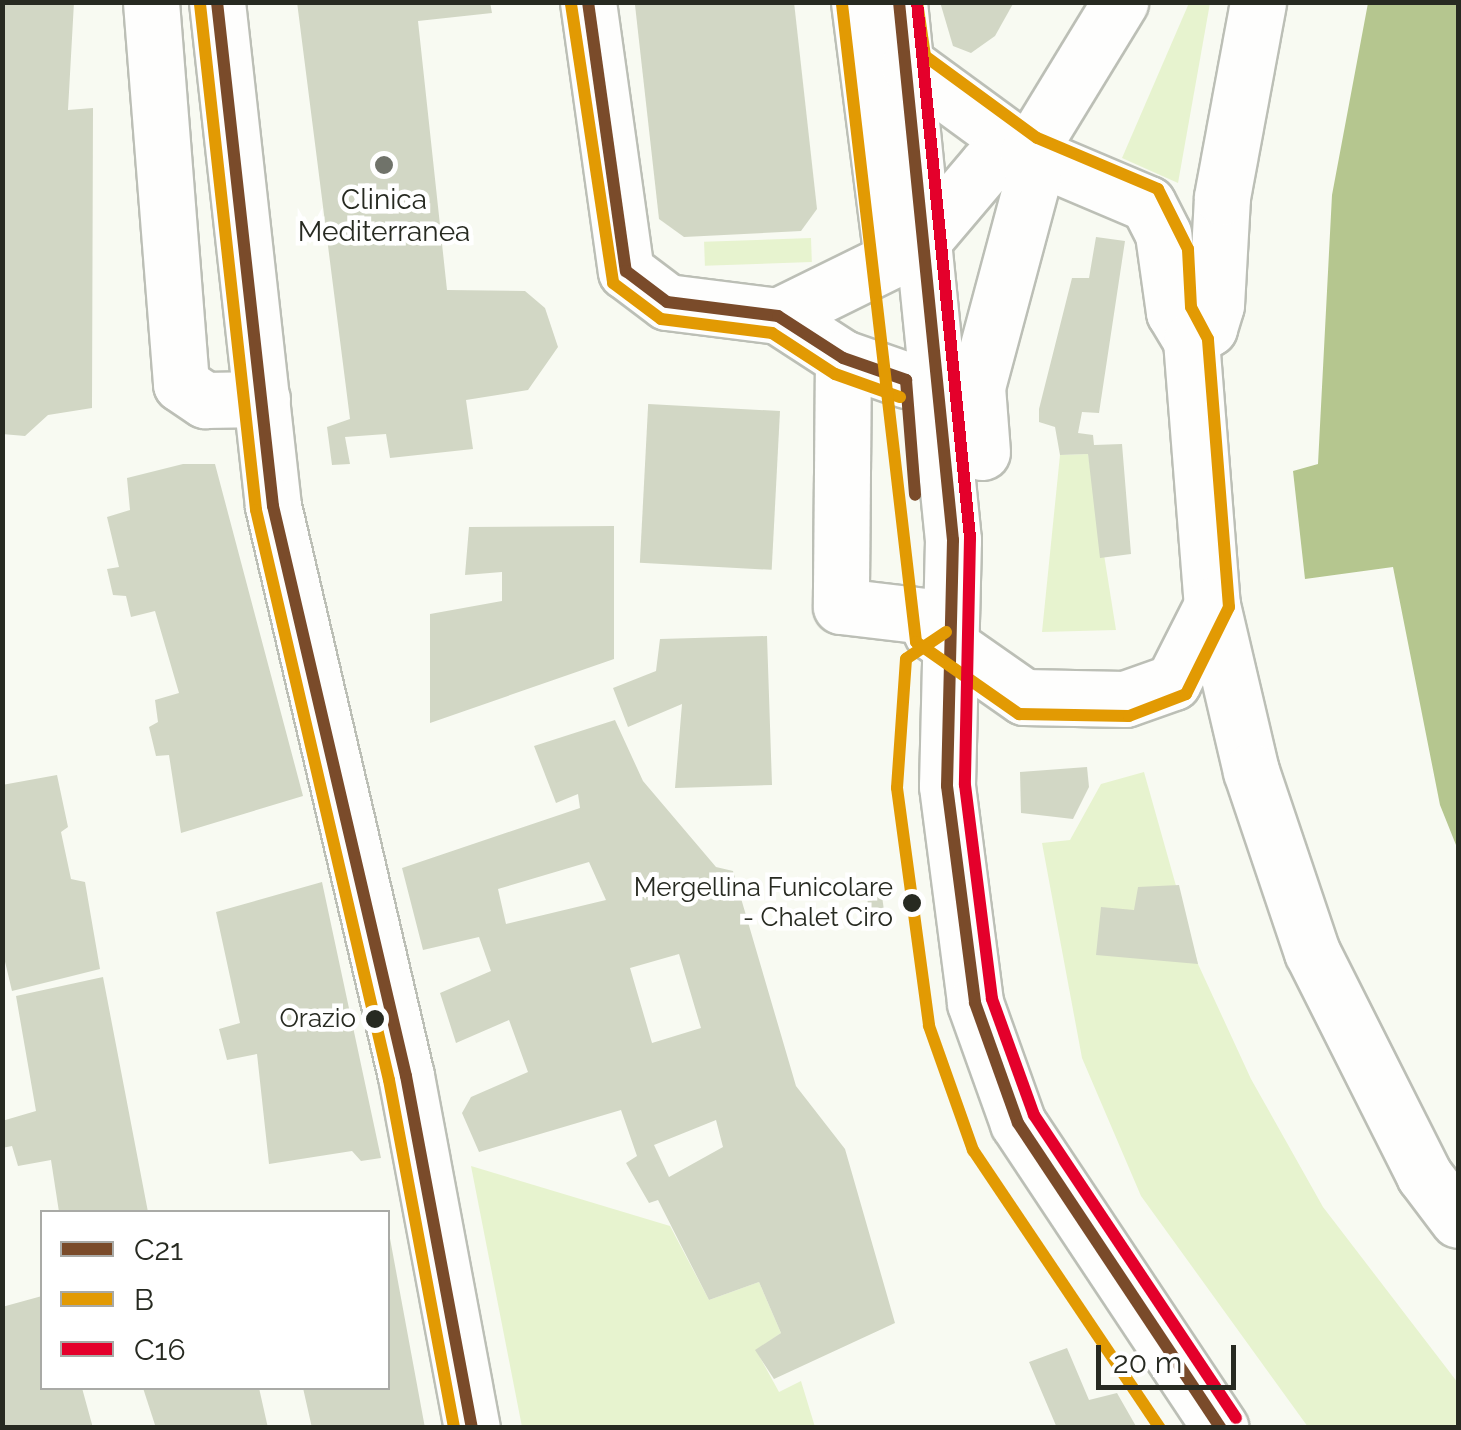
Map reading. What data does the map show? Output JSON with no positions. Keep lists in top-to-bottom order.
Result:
{
  "places": ["Clinica Mediterranea", "Mergellina Funicolare - Chalet Ciro", "Orazio"],
  "lines": ["transit line C21", "transit line B", "transit line C16"],
  "legend": ["C21", "B", "C16"],
  "scale_bar": "20 m"
}
